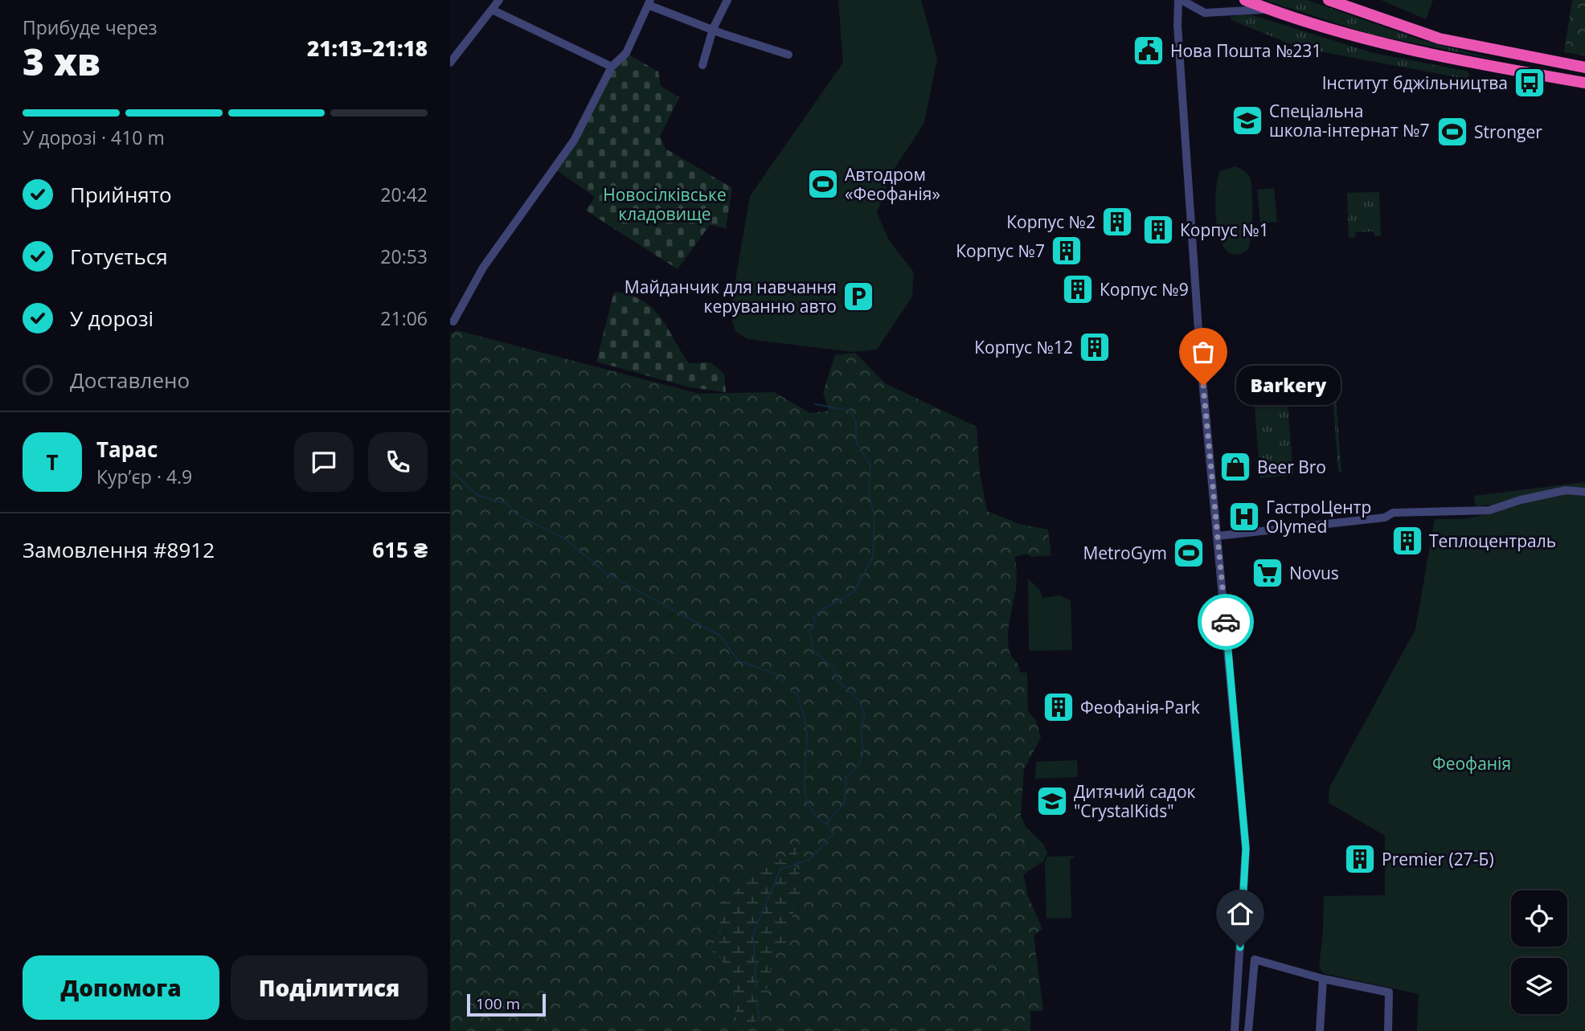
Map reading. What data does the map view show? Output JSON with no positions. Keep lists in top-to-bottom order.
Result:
{
  "parks": ["Новосілківське кладовище", "Феофанія"],
  "places": {
    "public building": ["Нова Пошта №231"],
    "bus stop": ["Інститут бджільництва"],
    "school or university": ["Спеціальна школа-інтернат №7", "Дитячий садок \"CrystalKids\""],
    "sports": ["Stronger", "Автодром «Феофанія»", "MetroGym"],
    "building": [
      "Корпус №2",
      "Корпус №1",
      "Корпус №7",
      "Корпус №9",
      "Корпус №12",
      "Теплоцентраль",
      "Феофанія-Park",
      "Premier (27-Б)"
    ],
    "parking": ["Майданчик для навчання керуванню авто"],
    "other": ["Barkery"],
    "shop": ["Beer Bro"],
    "hospital": ["ГастроЦентр Olymed"],
    "supermarket": ["Novus"]
  },
  "scale_bar": "100 m",
  "page": {
    "heading": ["3 хв", "Прибуде через", "21:13–21:18"],
    "panel": [
      "Тарас",
      "Кур’єр · 4.9",
      "Замовлення #8912",
      "615 ₴"
    ],
    "bar": "У дорозі · 410 m",
    "list": [
      ["Прийнято", "20:42"],
      ["Готується", "20:53"],
      ["У дорозі", "21:06"],
      "Доставлено"
    ],
    "bubble": "Barkery",
    "round": "Т",
    "buttons": ["Допомога", "Поділитися"],
    "scale": "100 m"
  }
}
